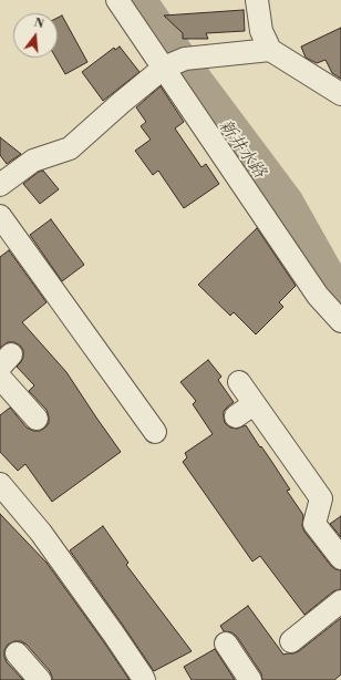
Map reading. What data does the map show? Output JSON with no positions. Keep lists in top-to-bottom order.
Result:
{
  "water": ["新井水路"],
  "north": "top"
}
